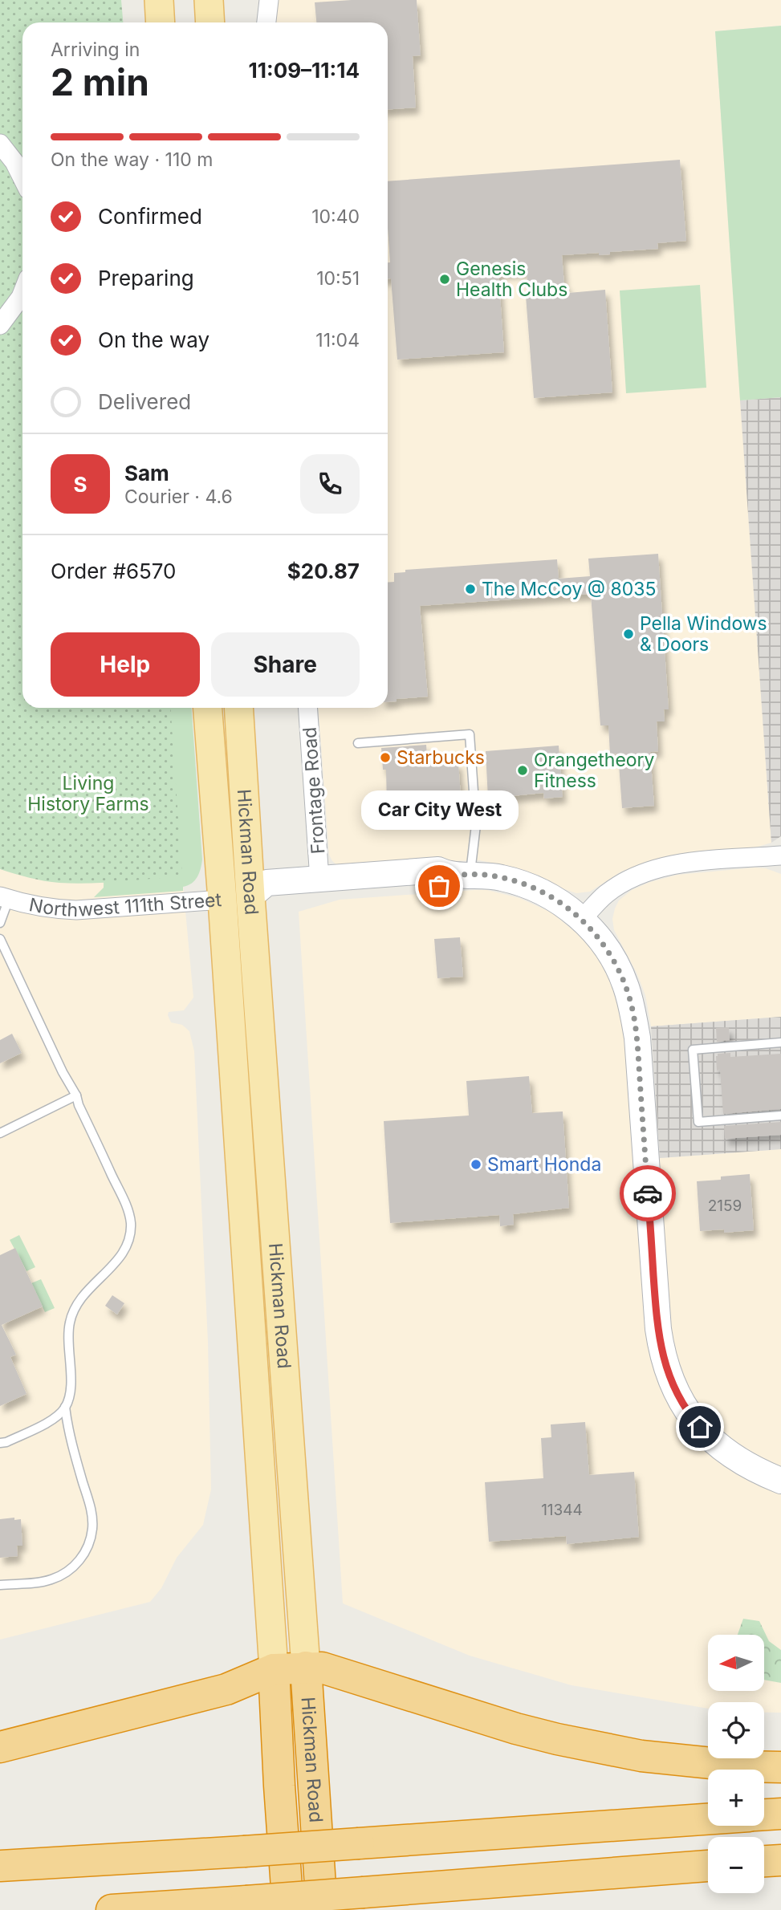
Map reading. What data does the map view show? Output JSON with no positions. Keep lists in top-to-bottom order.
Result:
{
  "streets": {
    "highway": ["Hickman Road"],
    "street": ["Frontage Road", "Northwest 111th Street"]
  },
  "crossings": [
    ["Frontage Road", "Northwest 111th Street"],
    ["Hickman Road", "Northwest 111th Street"]
  ],
  "parks": ["Living History Farms"],
  "places": [
    "Genesis Health Clubs",
    "The McCoy @ 8035",
    "Pella Windows & Doors",
    "Starbucks",
    "Orangetheory Fitness",
    "Car City West",
    "Smart Honda"
  ],
  "house_numbers": ["2159", "11344"],
  "north": "left",
  "page": {
    "heading": ["2 min", "Arriving in", "11:09–11:14"],
    "panel": [
      "Sam",
      "Courier · 4.6",
      "Order #6570",
      "$20.87"
    ],
    "bar": "On the way · 110 m",
    "list": [
      ["Confirmed", "10:40"],
      ["Preparing", "10:51"],
      ["On the way", "11:04"],
      "Delivered"
    ],
    "round": "S",
    "buttons": ["Help", "Share"],
    "bubble": "Car City West",
    "map_buttons": ["+", "−"]
  }
}
